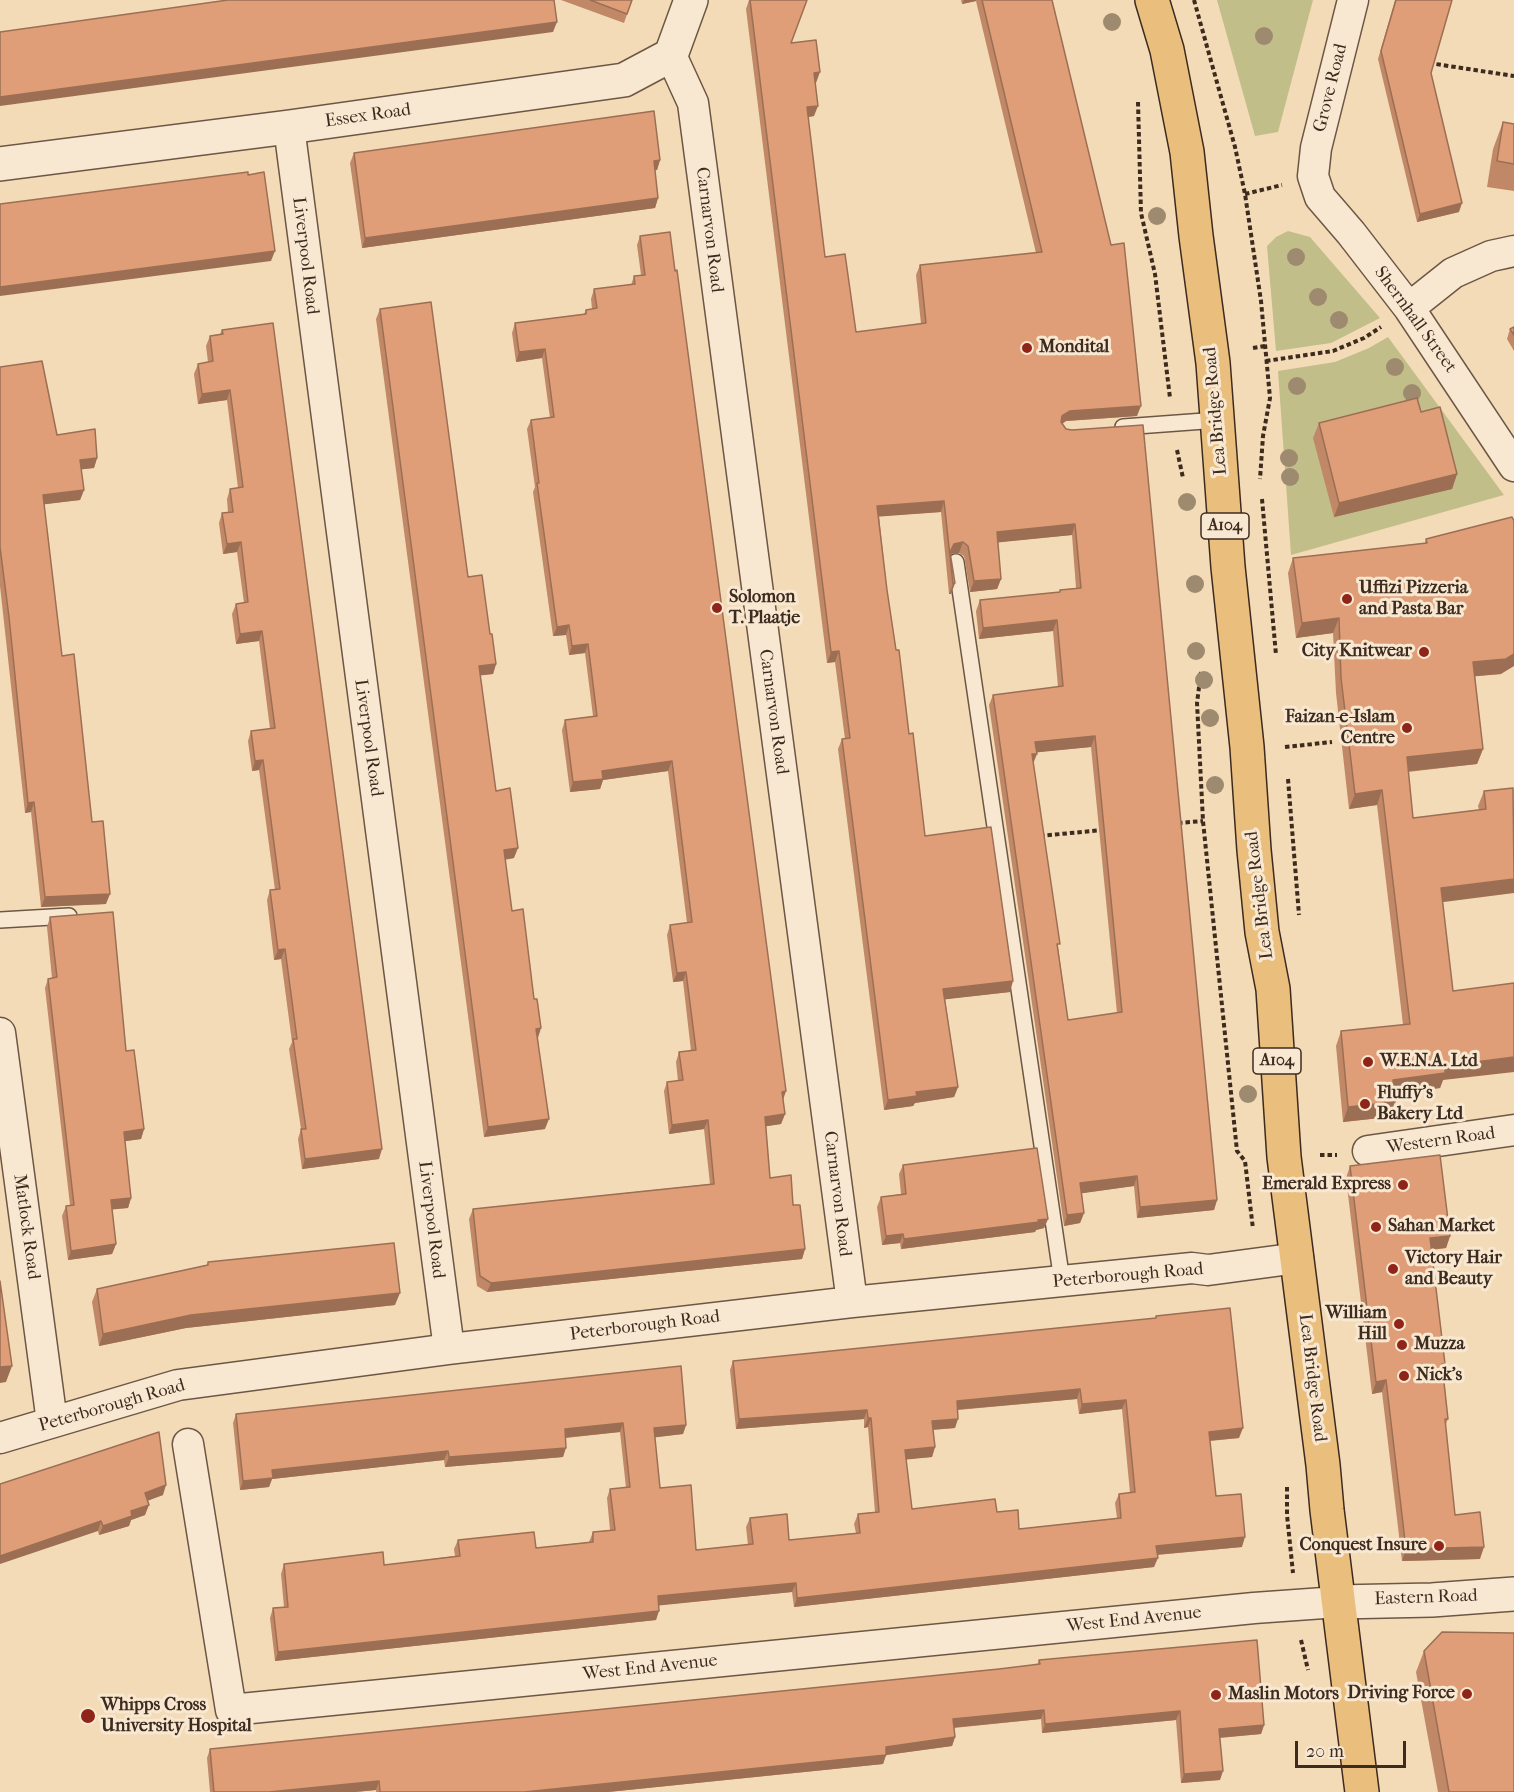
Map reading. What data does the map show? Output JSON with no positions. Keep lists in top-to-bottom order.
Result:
{
  "streets": {
    "main road": ["Lea Bridge Road", "A104"],
    "street": [
      "Grove Road",
      "Essex Road",
      "Carnarvon Road",
      "Liverpool Road",
      "Shernhall Street",
      "Western Road",
      "Matlock Road",
      "Peterborough Road",
      "Eastern Road",
      "West End Avenue"
    ]
  },
  "crossings": [
    ["Grove Road", "Shernhall Street"],
    ["Essex Road", "Carnarvon Road"],
    ["Essex Road", "Liverpool Road"],
    ["Carnarvon Road", "Peterborough Road"],
    ["Liverpool Road", "Peterborough Road"],
    ["Lea Bridge Road", "Peterborough Road"],
    ["Lea Bridge Road", "Eastern Road"],
    ["Lea Bridge Road", "West End Avenue"],
    ["Matlock Road", "Peterborough Road"],
    ["Eastern Road", "West End Avenue"]
  ],
  "places": [
    "Mondital",
    "Uffizi Pizzeria and Pasta Bar",
    "Solomon T. Plaatje",
    "City Knitwear",
    "Faizan-e-Islam Centre",
    "W.E.N.A. Ltd",
    "Fluffy's Bakery Ltd",
    "Emerald Express",
    "Sahan Market",
    "Victory Hair and Beauty",
    "William Hill",
    "Muzza",
    "Nick's",
    "Conquest Insure",
    "Driving Force",
    "Maslin Motors",
    "Whipps Cross University Hospital"
  ],
  "scale_bar": "20 m"
}
